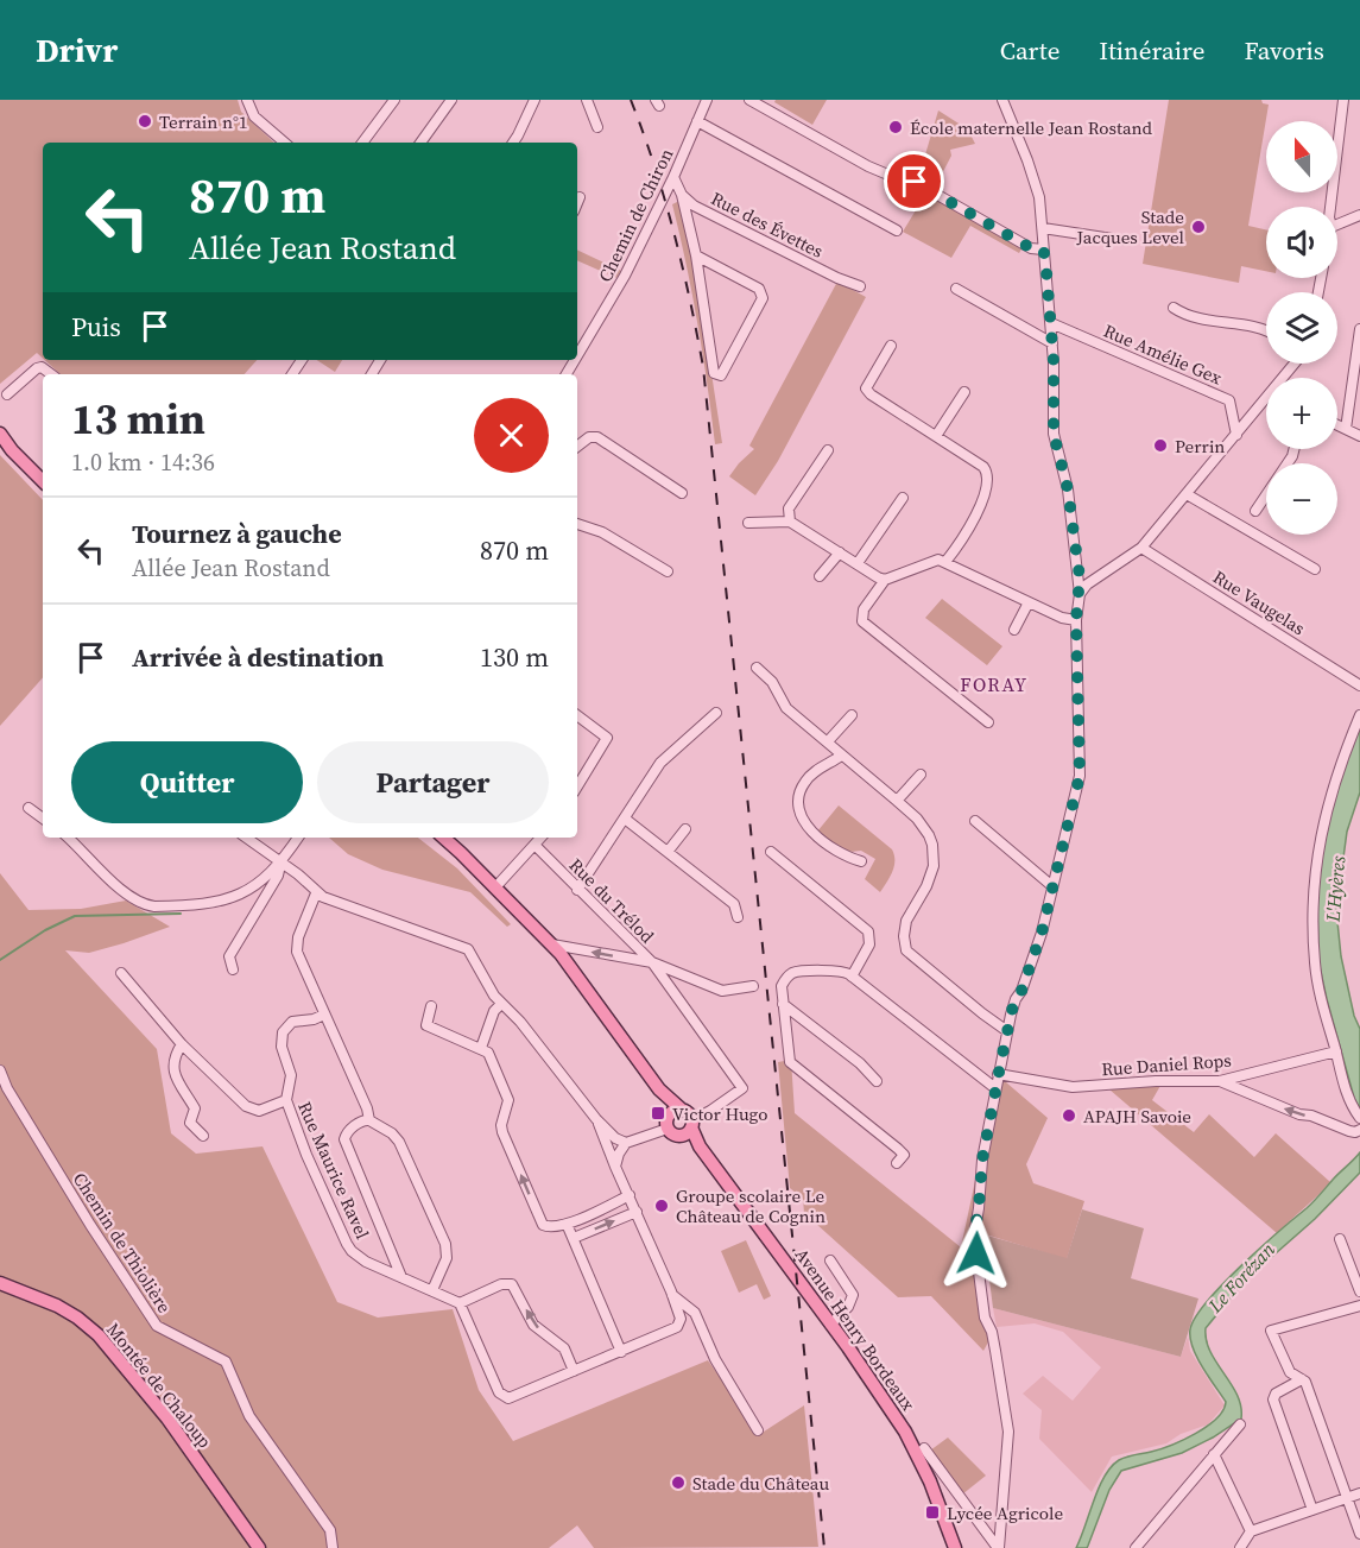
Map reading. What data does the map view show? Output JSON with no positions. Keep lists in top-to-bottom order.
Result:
{
  "streets": {
    "main road": ["Avenue Henry Bordeaux", "Montée de Chaloup"],
    "street": [
      "Chemin de Chiron",
      "Rue des Évettes",
      "Rue Amélie Gex",
      "Rue Vaugelas",
      "Rue du Trélod",
      "Rue Daniel Rops",
      "Rue Maurice Ravel",
      "Chemin de Thiolière"
    ]
  },
  "districts": ["FORAY"],
  "water": ["L'Hyères", "Le Forézan"],
  "places": {
    "other": [
      "Terrain n°1",
      "École maternelle Jean Rostand",
      "Stade Jacques Level",
      "Perrin",
      "APAJH Savoie",
      "Groupe scolaire Le Château de Cognin",
      "Stade du Château"
    ],
    "transit": ["Victor Hugo", "Lycée Agricole"]
  },
  "north": "top",
  "page": {
    "header": "Drivr",
    "nav": ["Carte", "Itinéraire", "Favoris"],
    "map_buttons": ["+", "−"],
    "turn": ["870 m", "Allée Jean Rostand"],
    "then": "Puis",
    "heading": ["13 min", "1.0 km · 14:36"],
    "list": [
      {
        "name": "Tournez à gauche",
        "note": "Allée Jean Rostand",
        "value": "870 m"
      },
      {
        "name": "Arrivée à destination",
        "value": "130 m"
      }
    ],
    "buttons": ["Quitter", "Partager"]
  }
}
